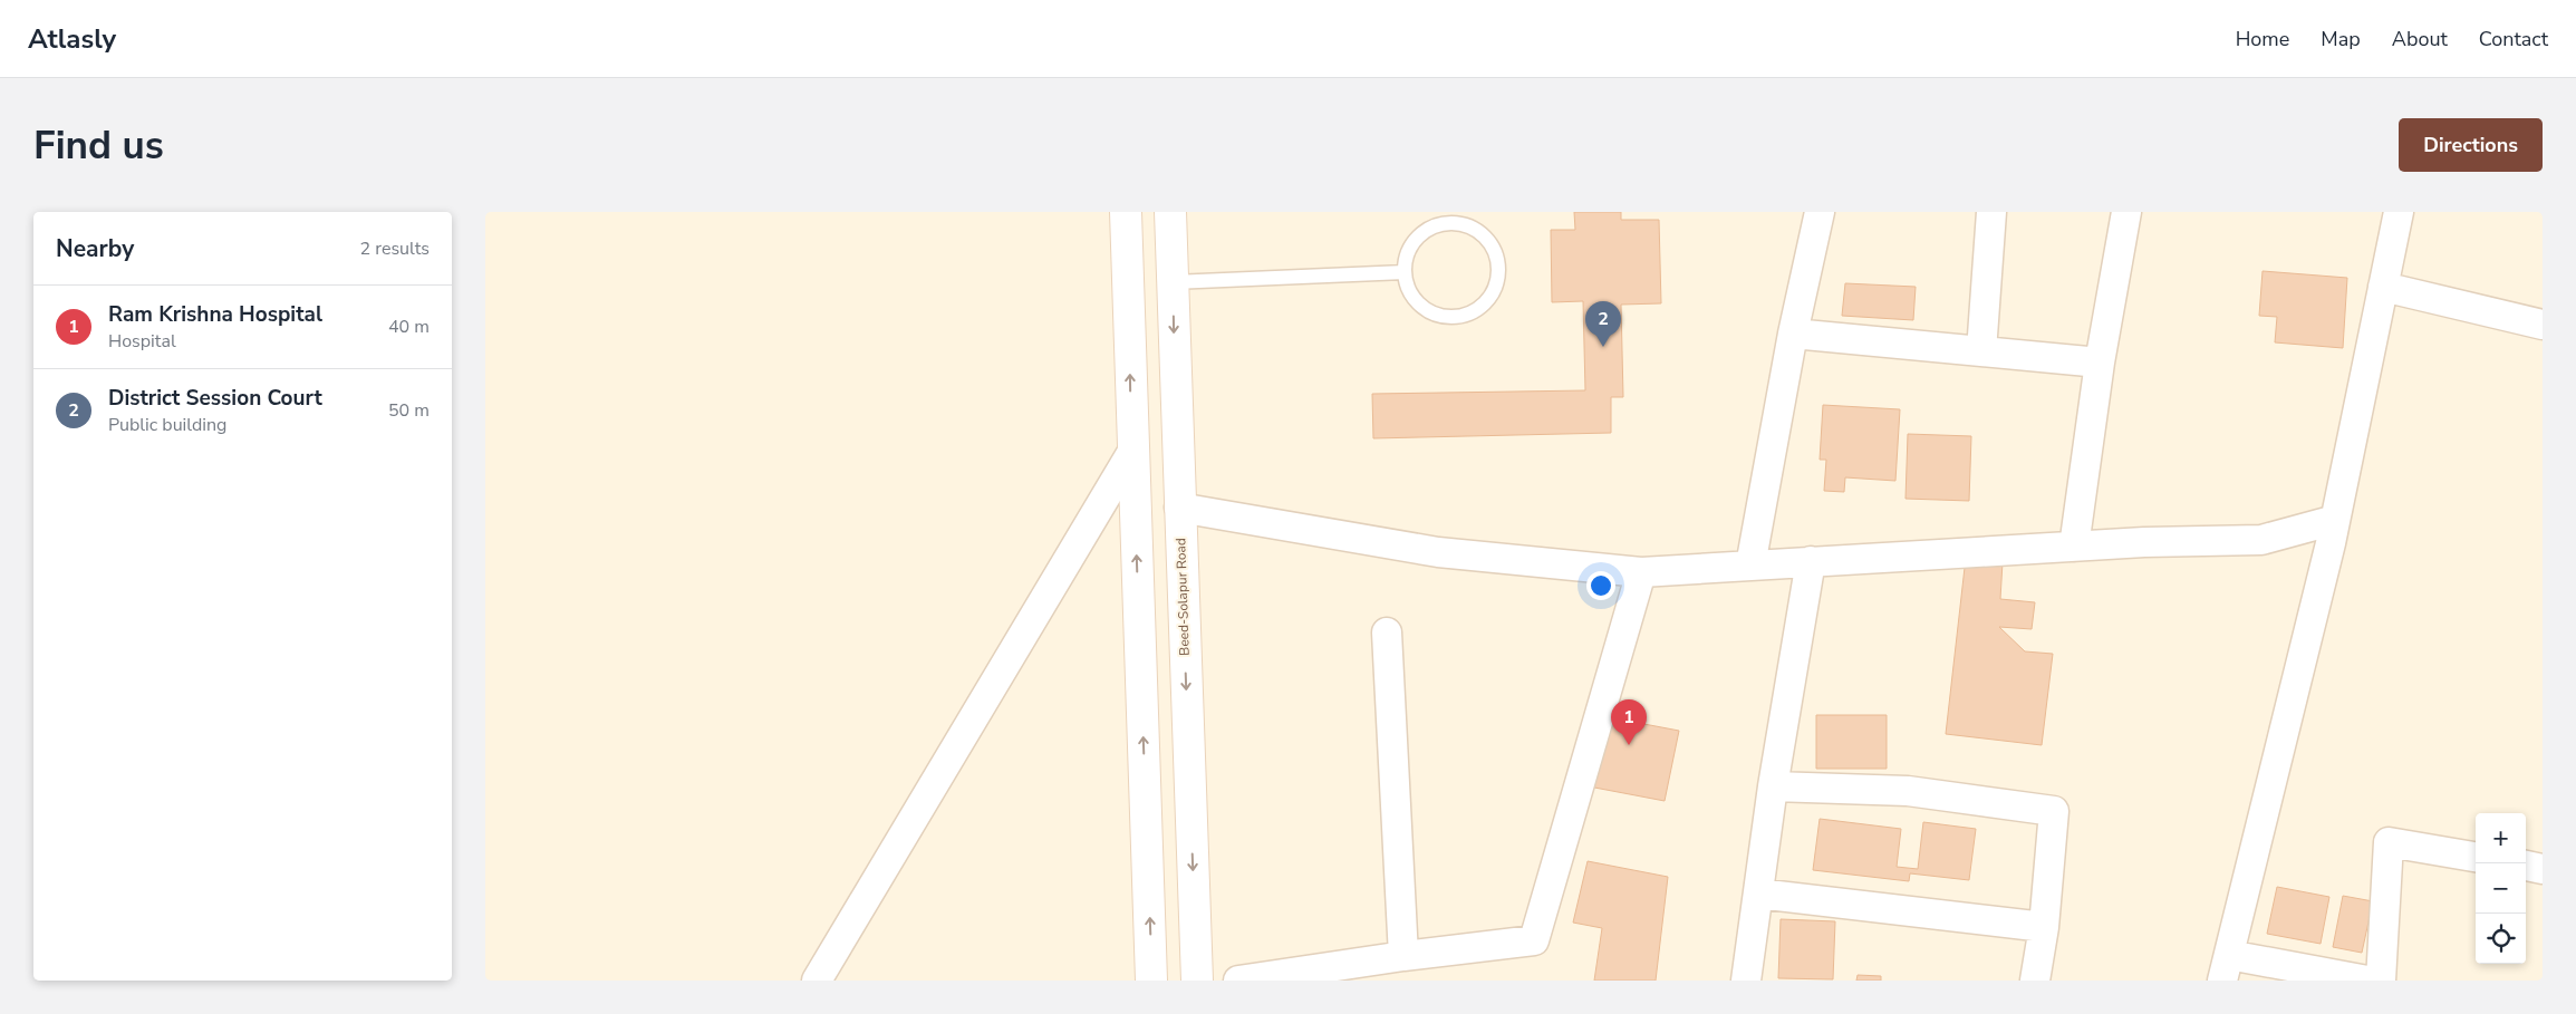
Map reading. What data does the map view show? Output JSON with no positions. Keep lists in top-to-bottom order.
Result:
{
  "streets": {
    "main road": ["Beed-Solapur Road"]
  },
  "page": {
    "header": "Atlasly",
    "nav": [
      "Home",
      "Map",
      "About",
      "Contact"
    ],
    "buttons": "Directions",
    "title": "Find us",
    "heading": ["Nearby", "2 results"],
    "list": [
      {
        "mark": "1",
        "name": "Ram Krishna Hospital",
        "note": "Hospital",
        "value": "40 m"
      },
      {
        "mark": "2",
        "name": "District Session Court",
        "note": "Public building",
        "value": "50 m"
      }
    ],
    "pins": ["2", "1"],
    "map_buttons": ["+", "−"]
  }
}
